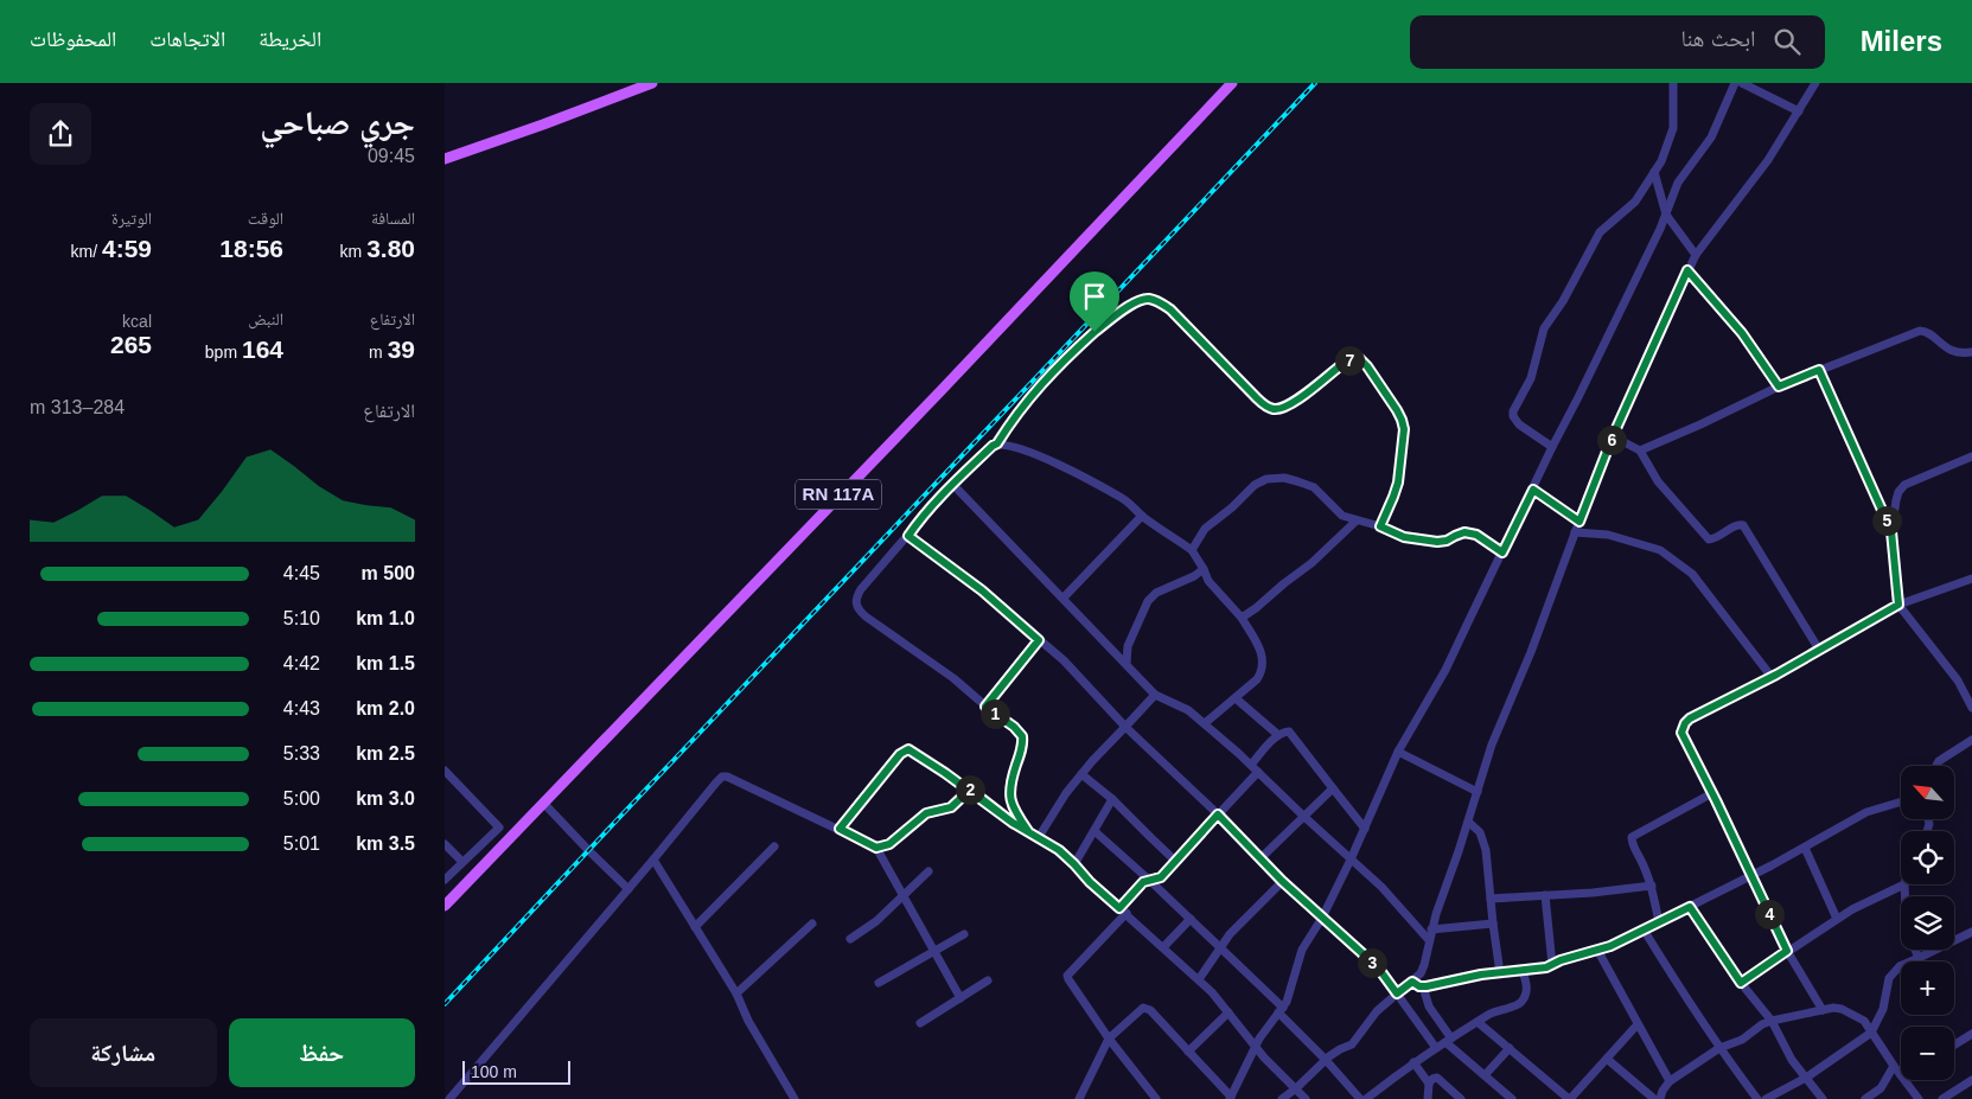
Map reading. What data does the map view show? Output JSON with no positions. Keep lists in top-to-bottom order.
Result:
{
  "streets": {
    "main road": ["RN 117A"]
  },
  "scale_bar": "100 m",
  "north": "top left",
  "page": {
    "header": "Milers",
    "search": "ابحث هنا",
    "nav": ["الخريطة", "الاتجاهات", "المحفوظات"],
    "heading": ["جري صباحي", "09:45"],
    "stats": [
      ["المسافة", "3.80 km"],
      ["الوقت", "18:56"],
      ["الوتيرة", "4:59 /km"],
      ["الارتفاع", "39 m"],
      ["النبض", "164 bpm"],
      ["kcal", "265"]
    ],
    "pins": [
      "7",
      "6",
      "5",
      "1",
      "2",
      "4",
      "3"
    ],
    "chart": ["الارتفاع", "284–313 m"],
    "list": [
      {
        "name": "500 m",
        "note": "4:45"
      },
      {
        "name": "1.0 km",
        "note": "5:10"
      },
      {
        "name": "1.5 km",
        "note": "4:42"
      },
      {
        "name": "2.0 km",
        "note": "4:43"
      },
      {
        "name": "2.5 km",
        "note": "5:33"
      },
      {
        "name": "3.0 km",
        "note": "5:00"
      },
      {
        "name": "3.5 km",
        "note": "5:01"
      }
    ],
    "map_buttons": ["+", "−"],
    "buttons": ["حفظ", "مشاركة"],
    "scale": "100 m"
  }
}
